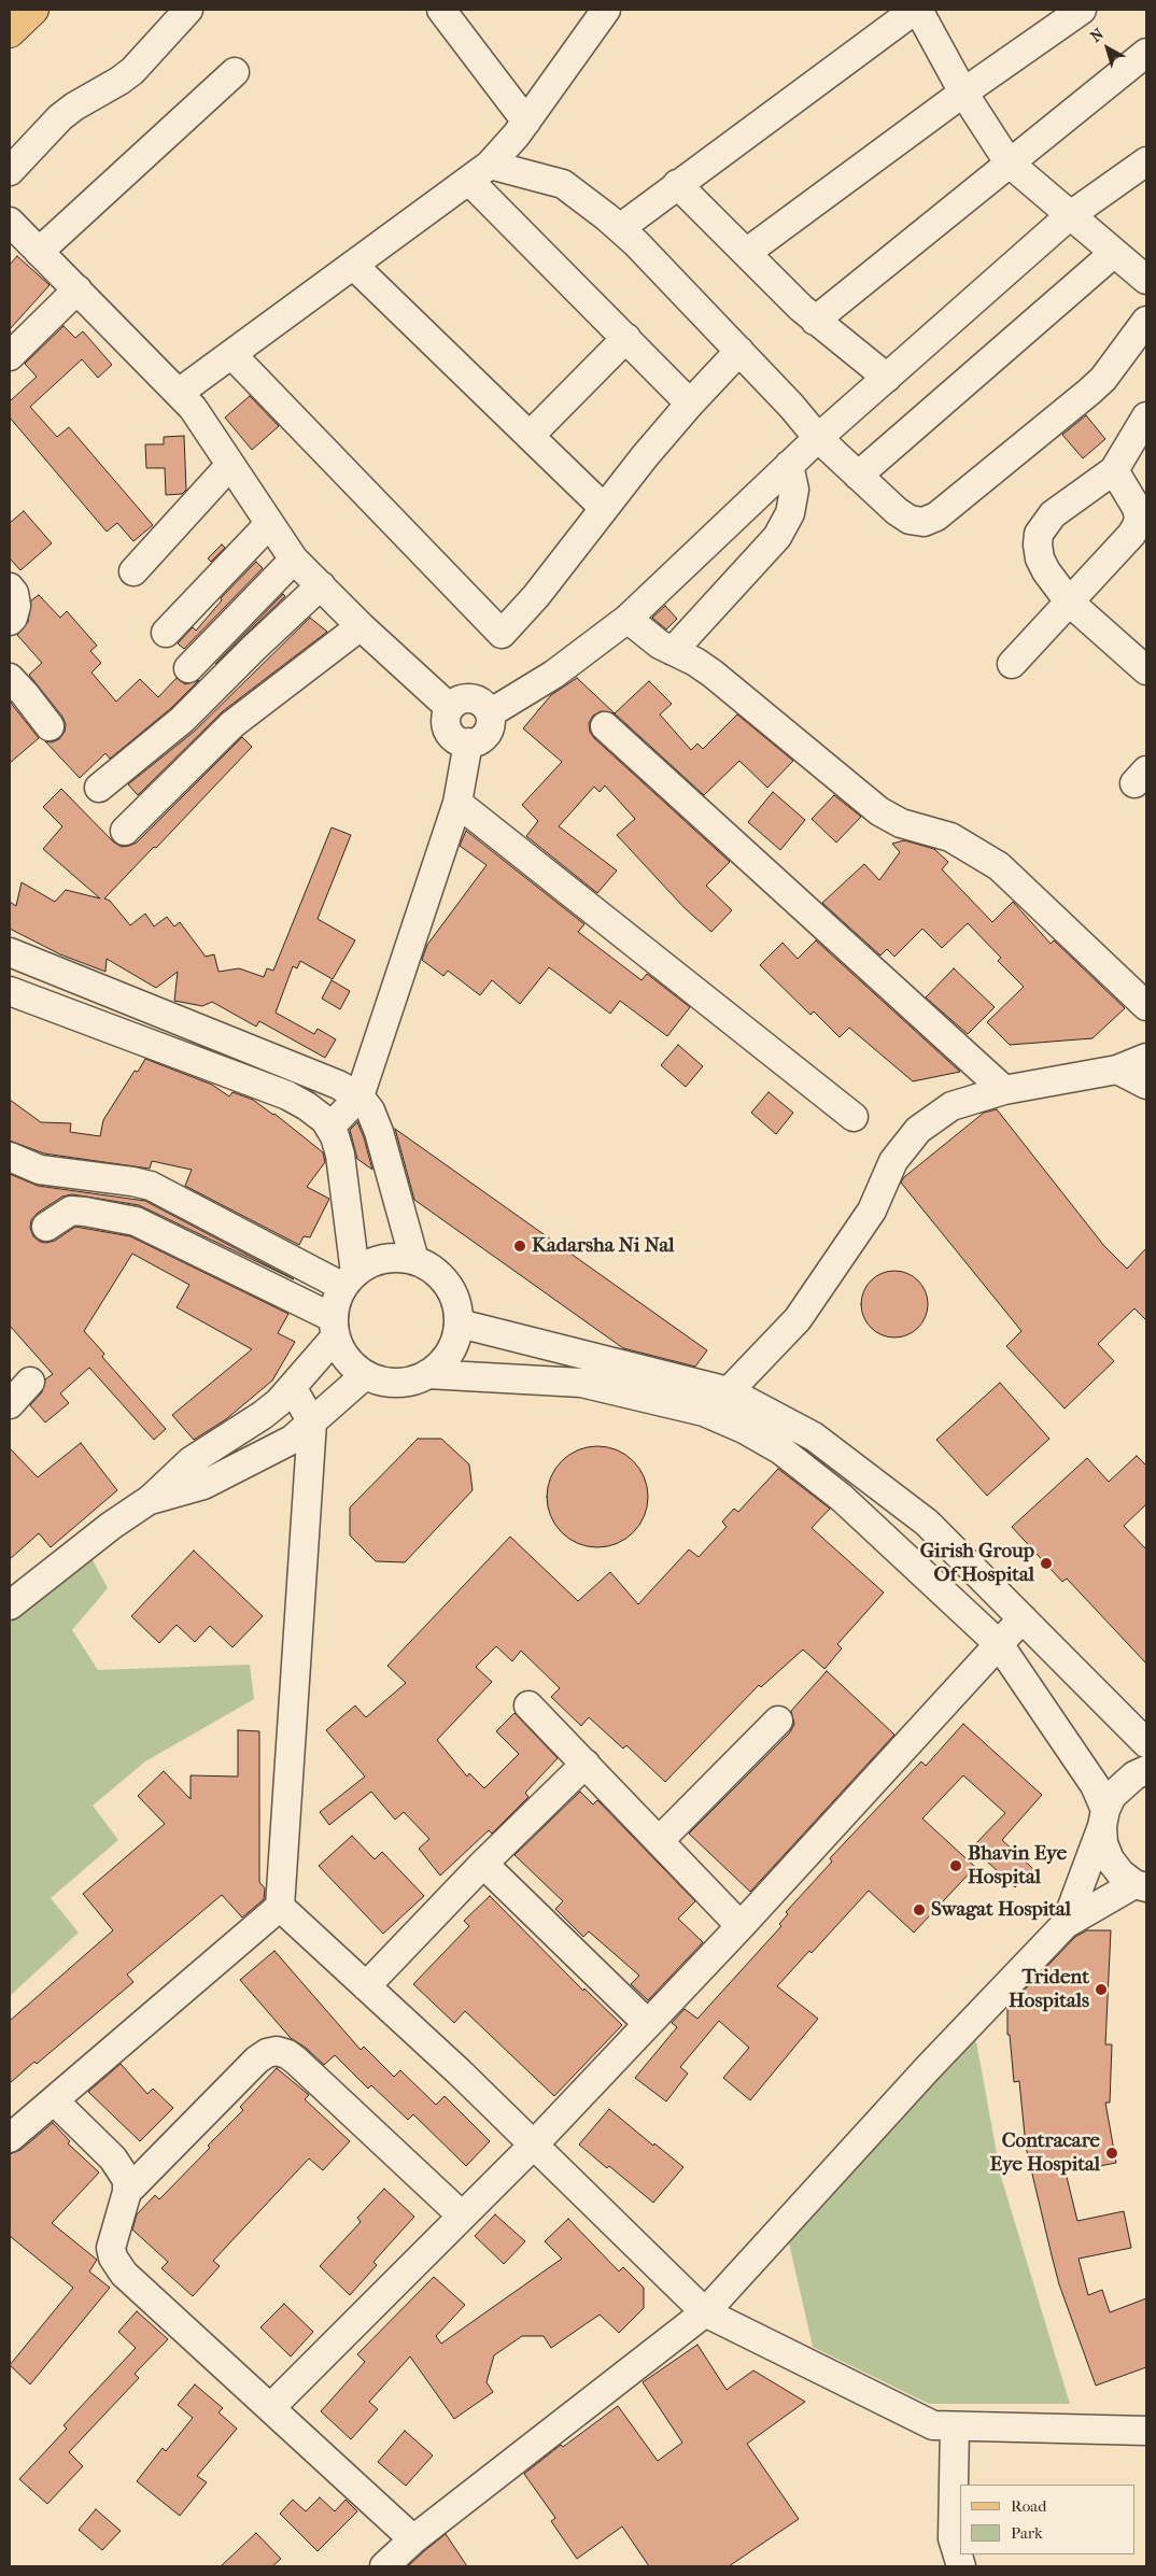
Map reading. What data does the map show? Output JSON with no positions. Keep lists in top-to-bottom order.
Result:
{
  "places": [
    "Kadarsha Ni Nal",
    "Girish Group Of Hospital",
    "Bhavin Eye Hospital",
    "Swagat Hospital",
    "Trident Hospitals",
    "Contracare Eye Hospital"
  ],
  "legend": ["Road", "Park"],
  "north": "top left"
}
